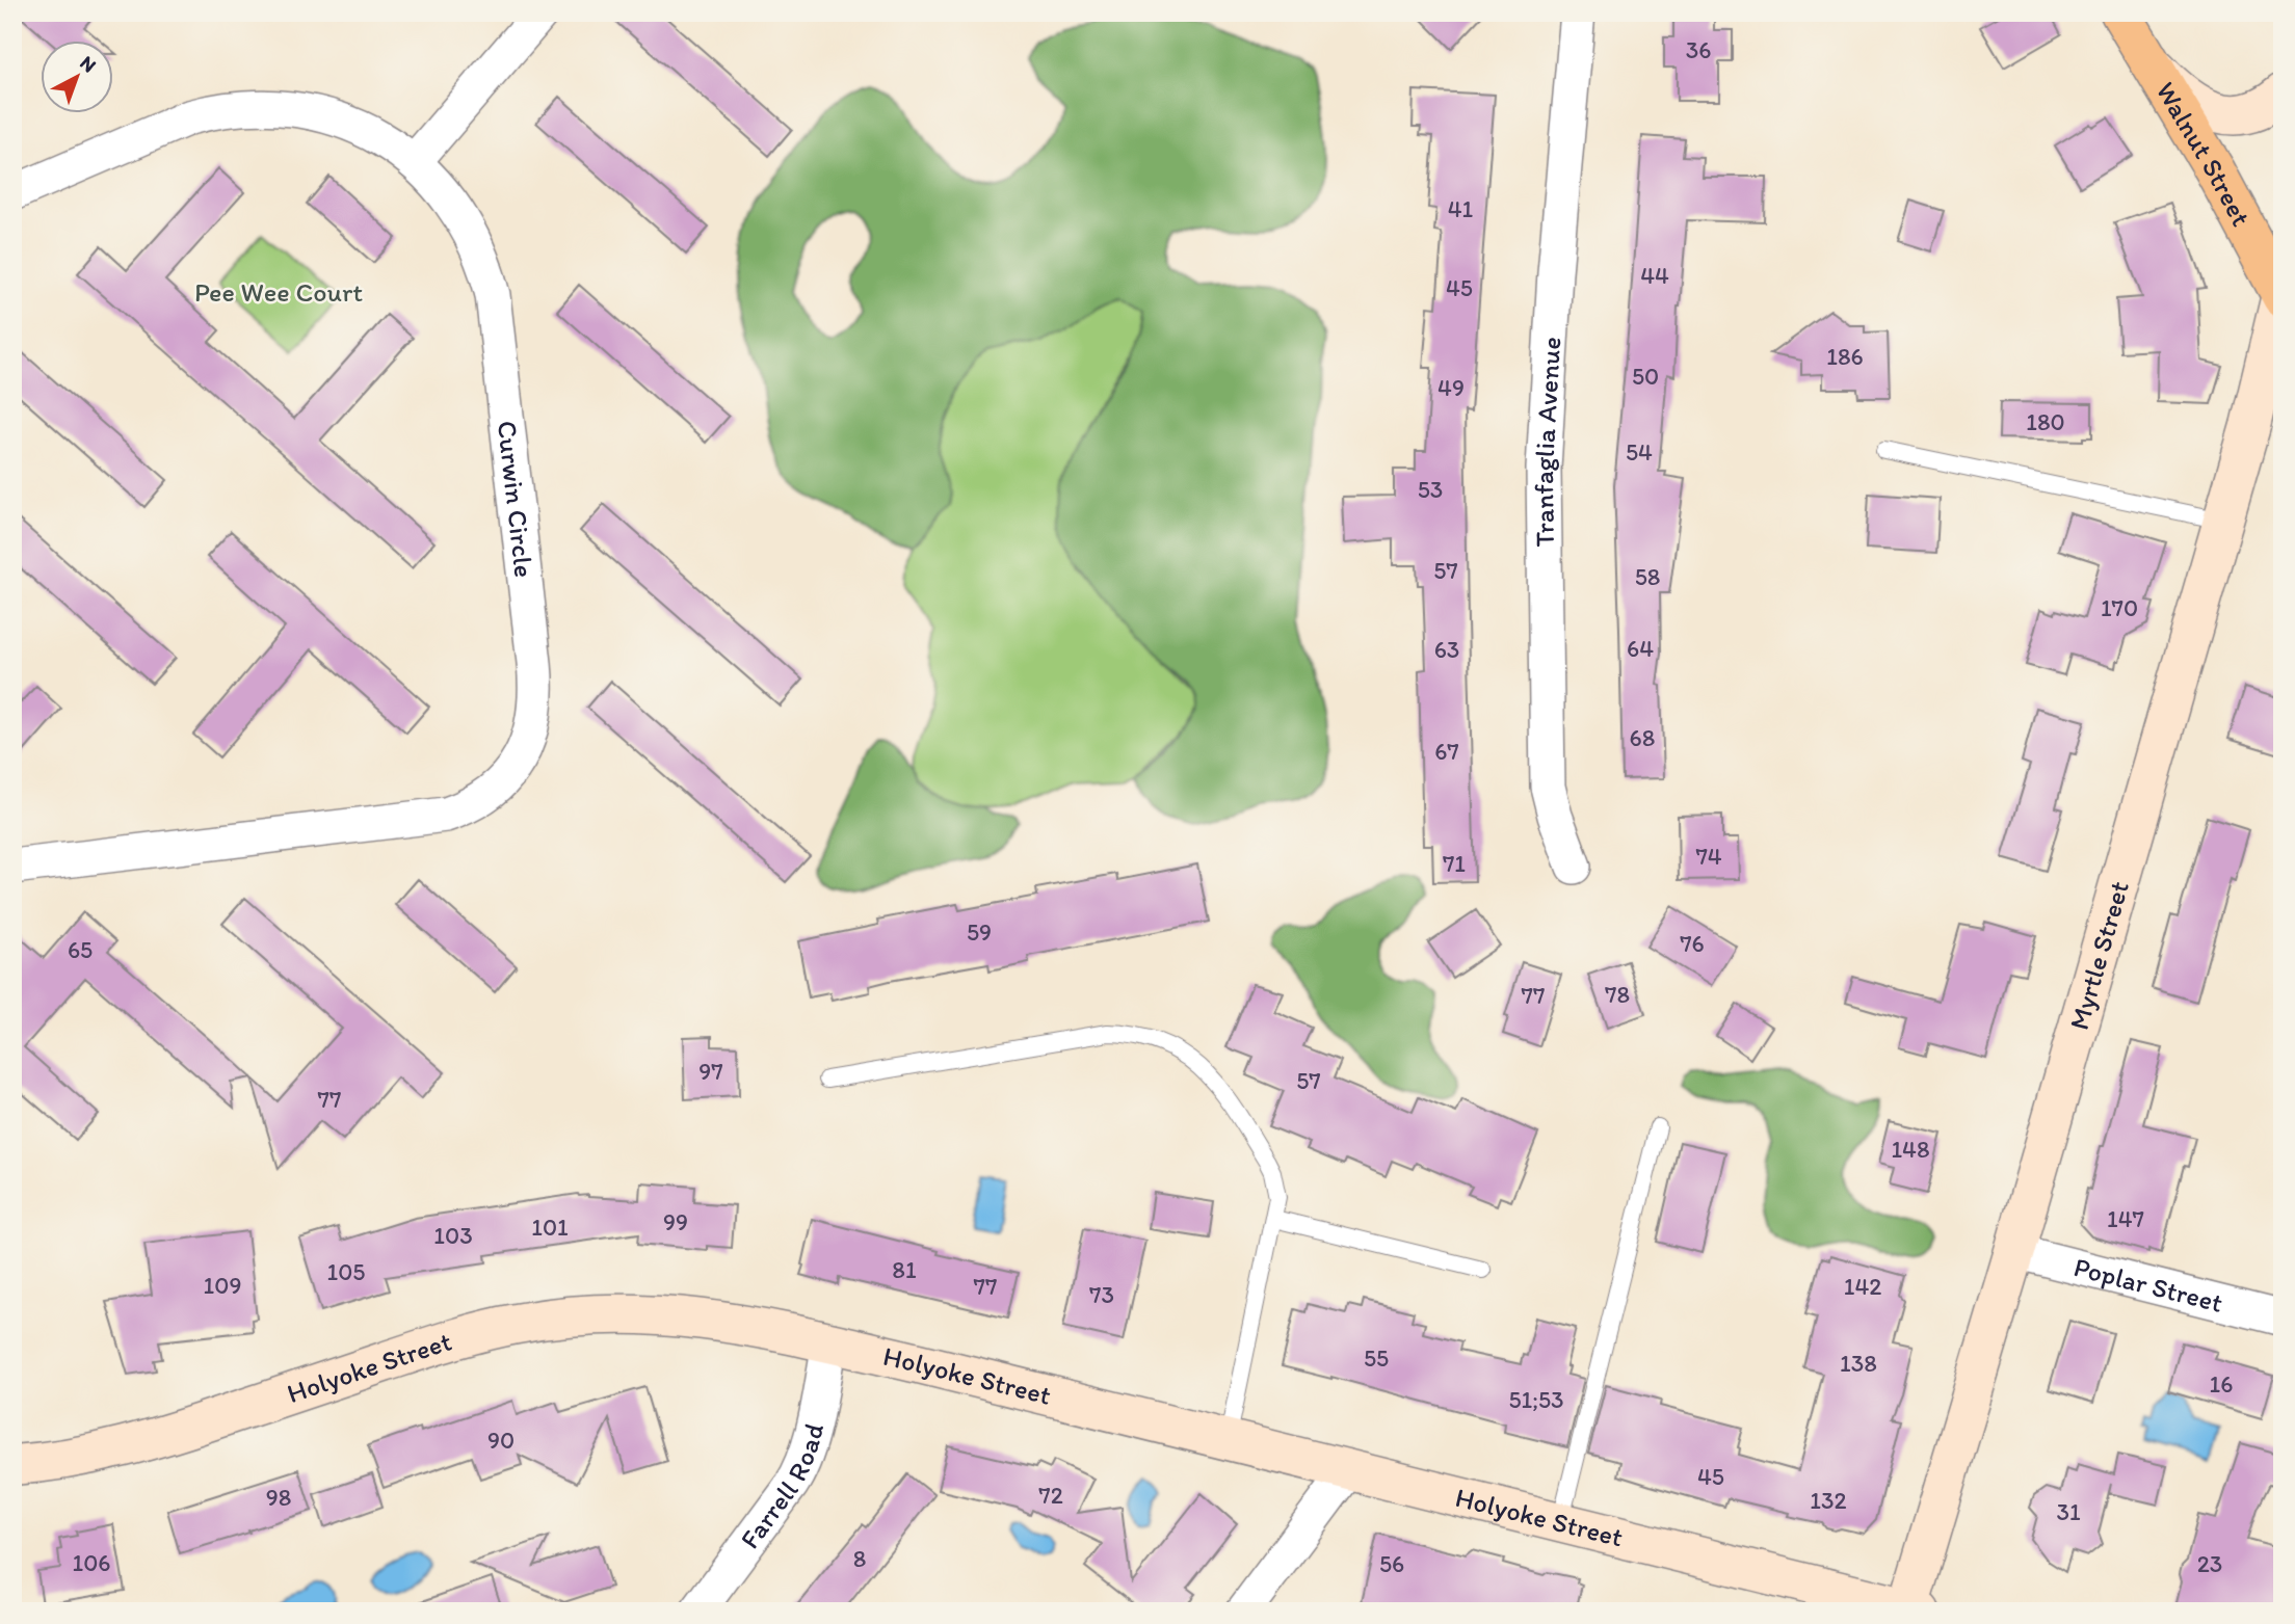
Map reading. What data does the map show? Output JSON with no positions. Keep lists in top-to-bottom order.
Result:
{
  "streets": {
    "main road": ["Walnut Street", "Myrtle Street", "Holyoke Street"],
    "street": [
      "Tranfaglia Avenue",
      "Curwin Circle",
      "Poplar Street",
      "Farrell Road"
    ]
  },
  "crossings": [
    ["Walnut Street", "Myrtle Street"],
    ["Myrtle Street", "Poplar Street"],
    ["Myrtle Street", "Holyoke Street"],
    ["Holyoke Street", "Farrell Road"]
  ],
  "parks": ["Pee Wee Court"],
  "house_numbers": [
    "36",
    "41",
    "44",
    "45",
    "186",
    "50",
    "49",
    "180",
    "54",
    "53",
    "57",
    "58",
    "170",
    "64",
    "63",
    "68",
    "67",
    "74",
    "71",
    "59",
    "76",
    "65",
    "78",
    "77",
    "97",
    "57",
    "77",
    "148",
    "147",
    "99",
    "101",
    "103",
    "81",
    "105",
    "109",
    "77",
    "142",
    "73",
    "55",
    "138",
    "16",
    "51;53",
    "90",
    "45",
    "72",
    "98",
    "132",
    "31",
    "8",
    "106",
    "56",
    "23"
  ],
  "north": "top right"
}
